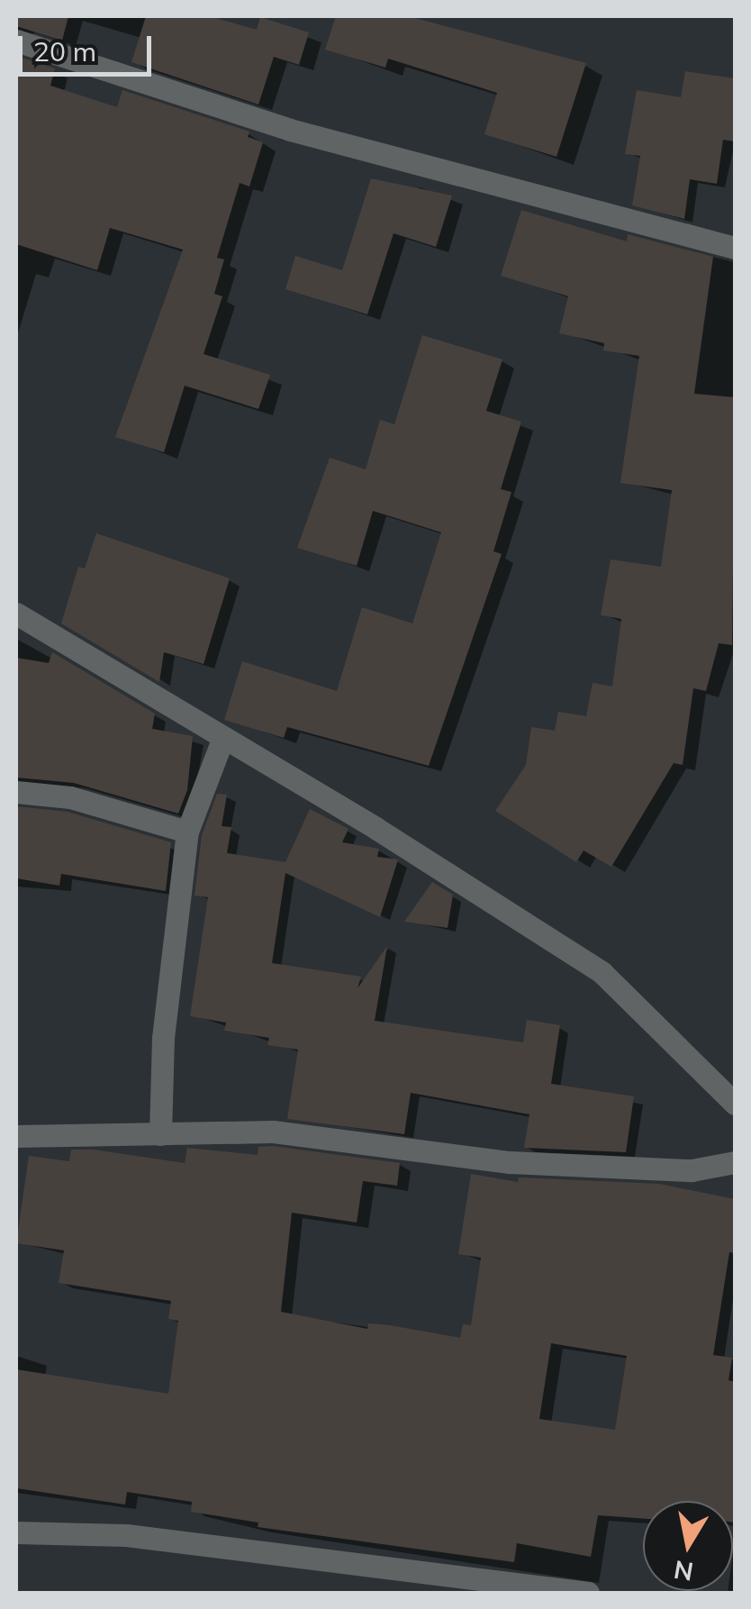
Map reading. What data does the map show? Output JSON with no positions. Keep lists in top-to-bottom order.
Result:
{
  "scale_bar": "20 m",
  "north": "bottom"
}
